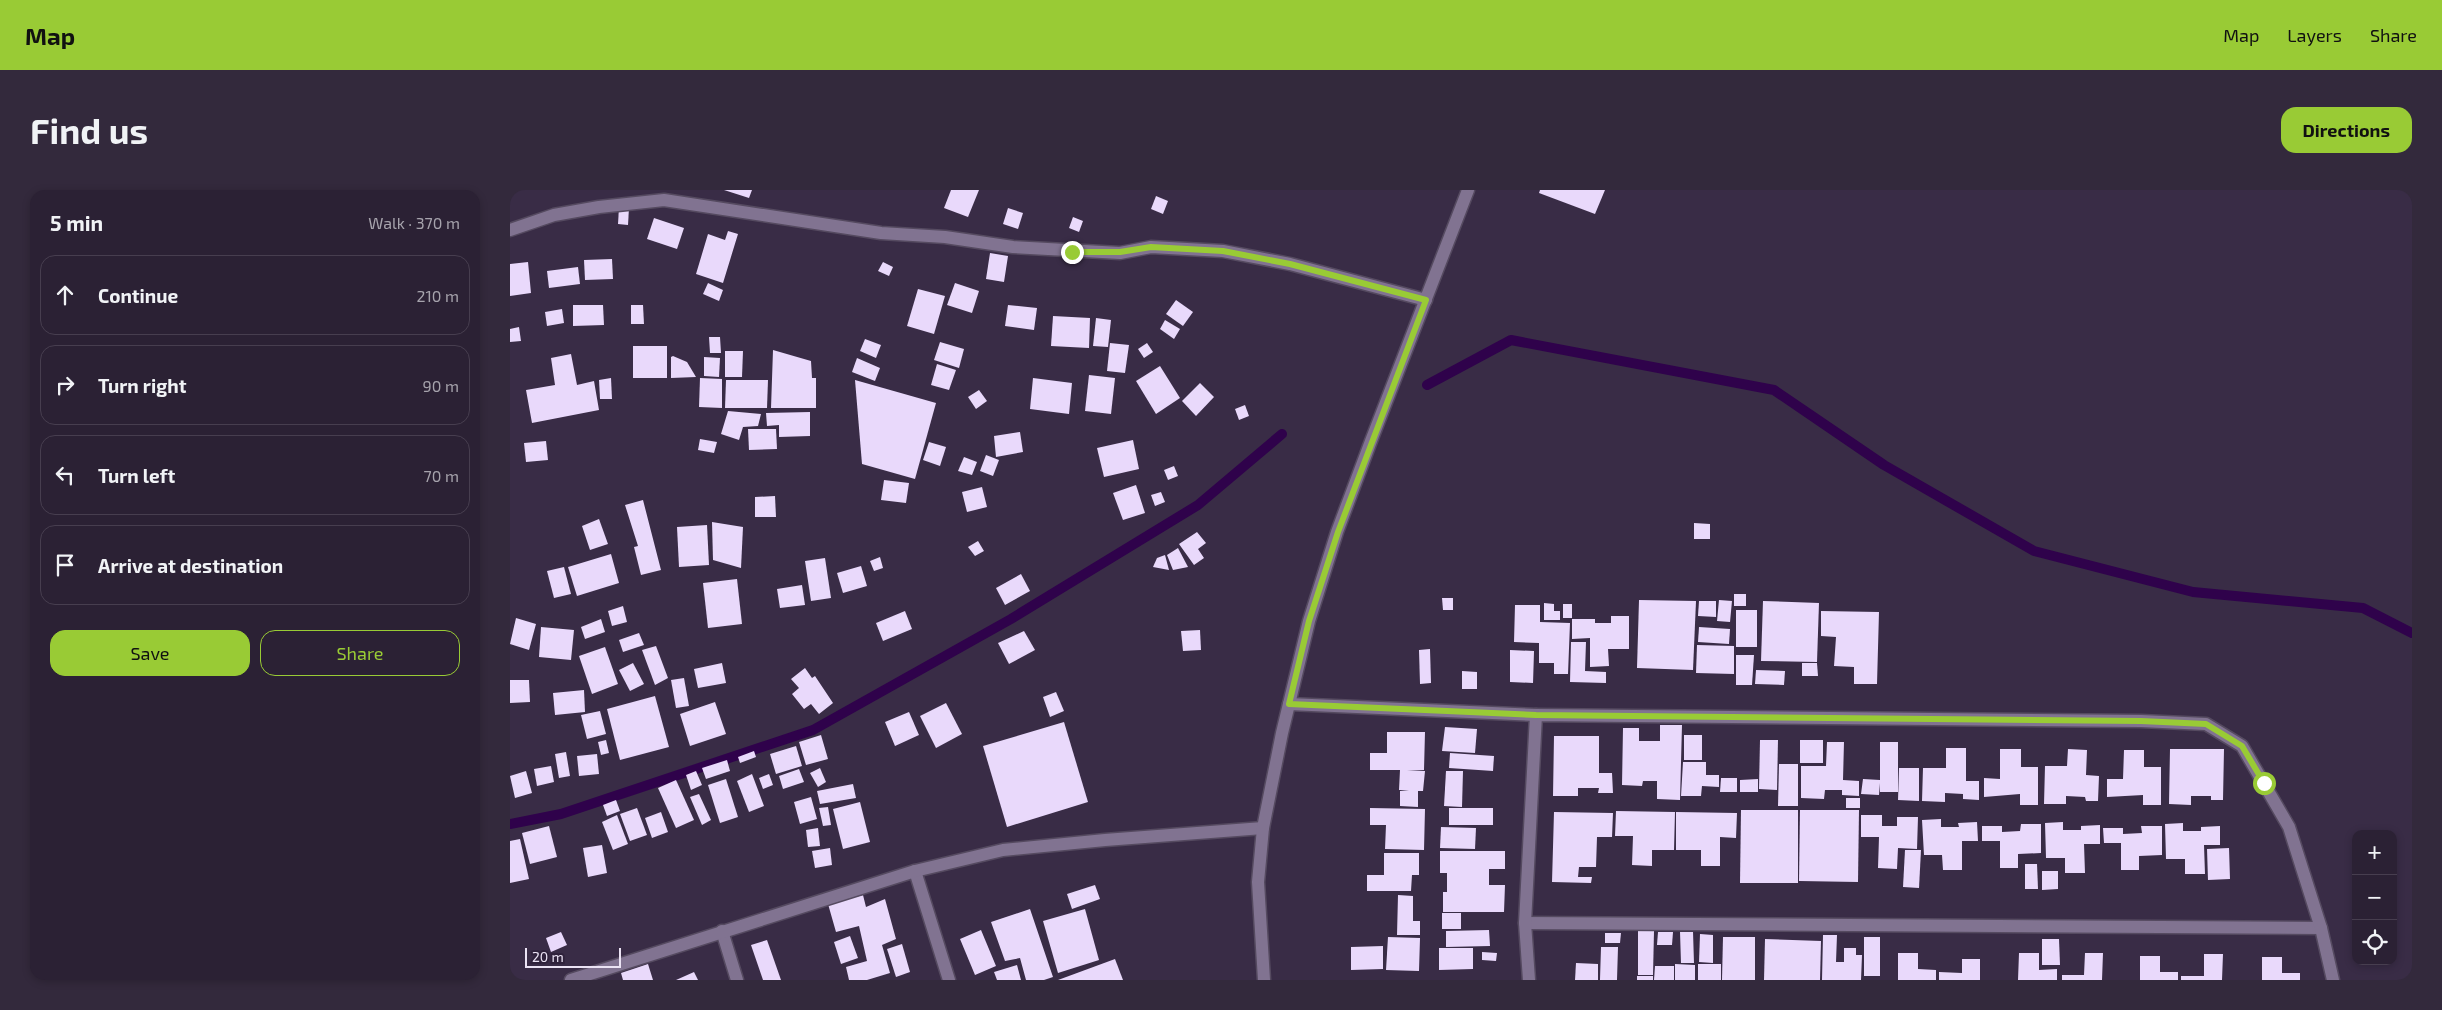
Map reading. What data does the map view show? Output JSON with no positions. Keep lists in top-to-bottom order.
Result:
{
  "scale_bar": "20 m",
  "page": {
    "header": "Map",
    "nav": ["Map", "Layers", "Share"],
    "buttons": [
      "Directions",
      ["Save", "Share"]
    ],
    "title": "Find us",
    "heading": ["5 min", "Walk · 370 m"],
    "list": [
      ["Continue", "210 m"],
      ["Turn right", "90 m"],
      ["Turn left", "70 m"],
      "Arrive at destination"
    ],
    "map_buttons": ["+", "−"],
    "scale": "20 m"
  }
}
